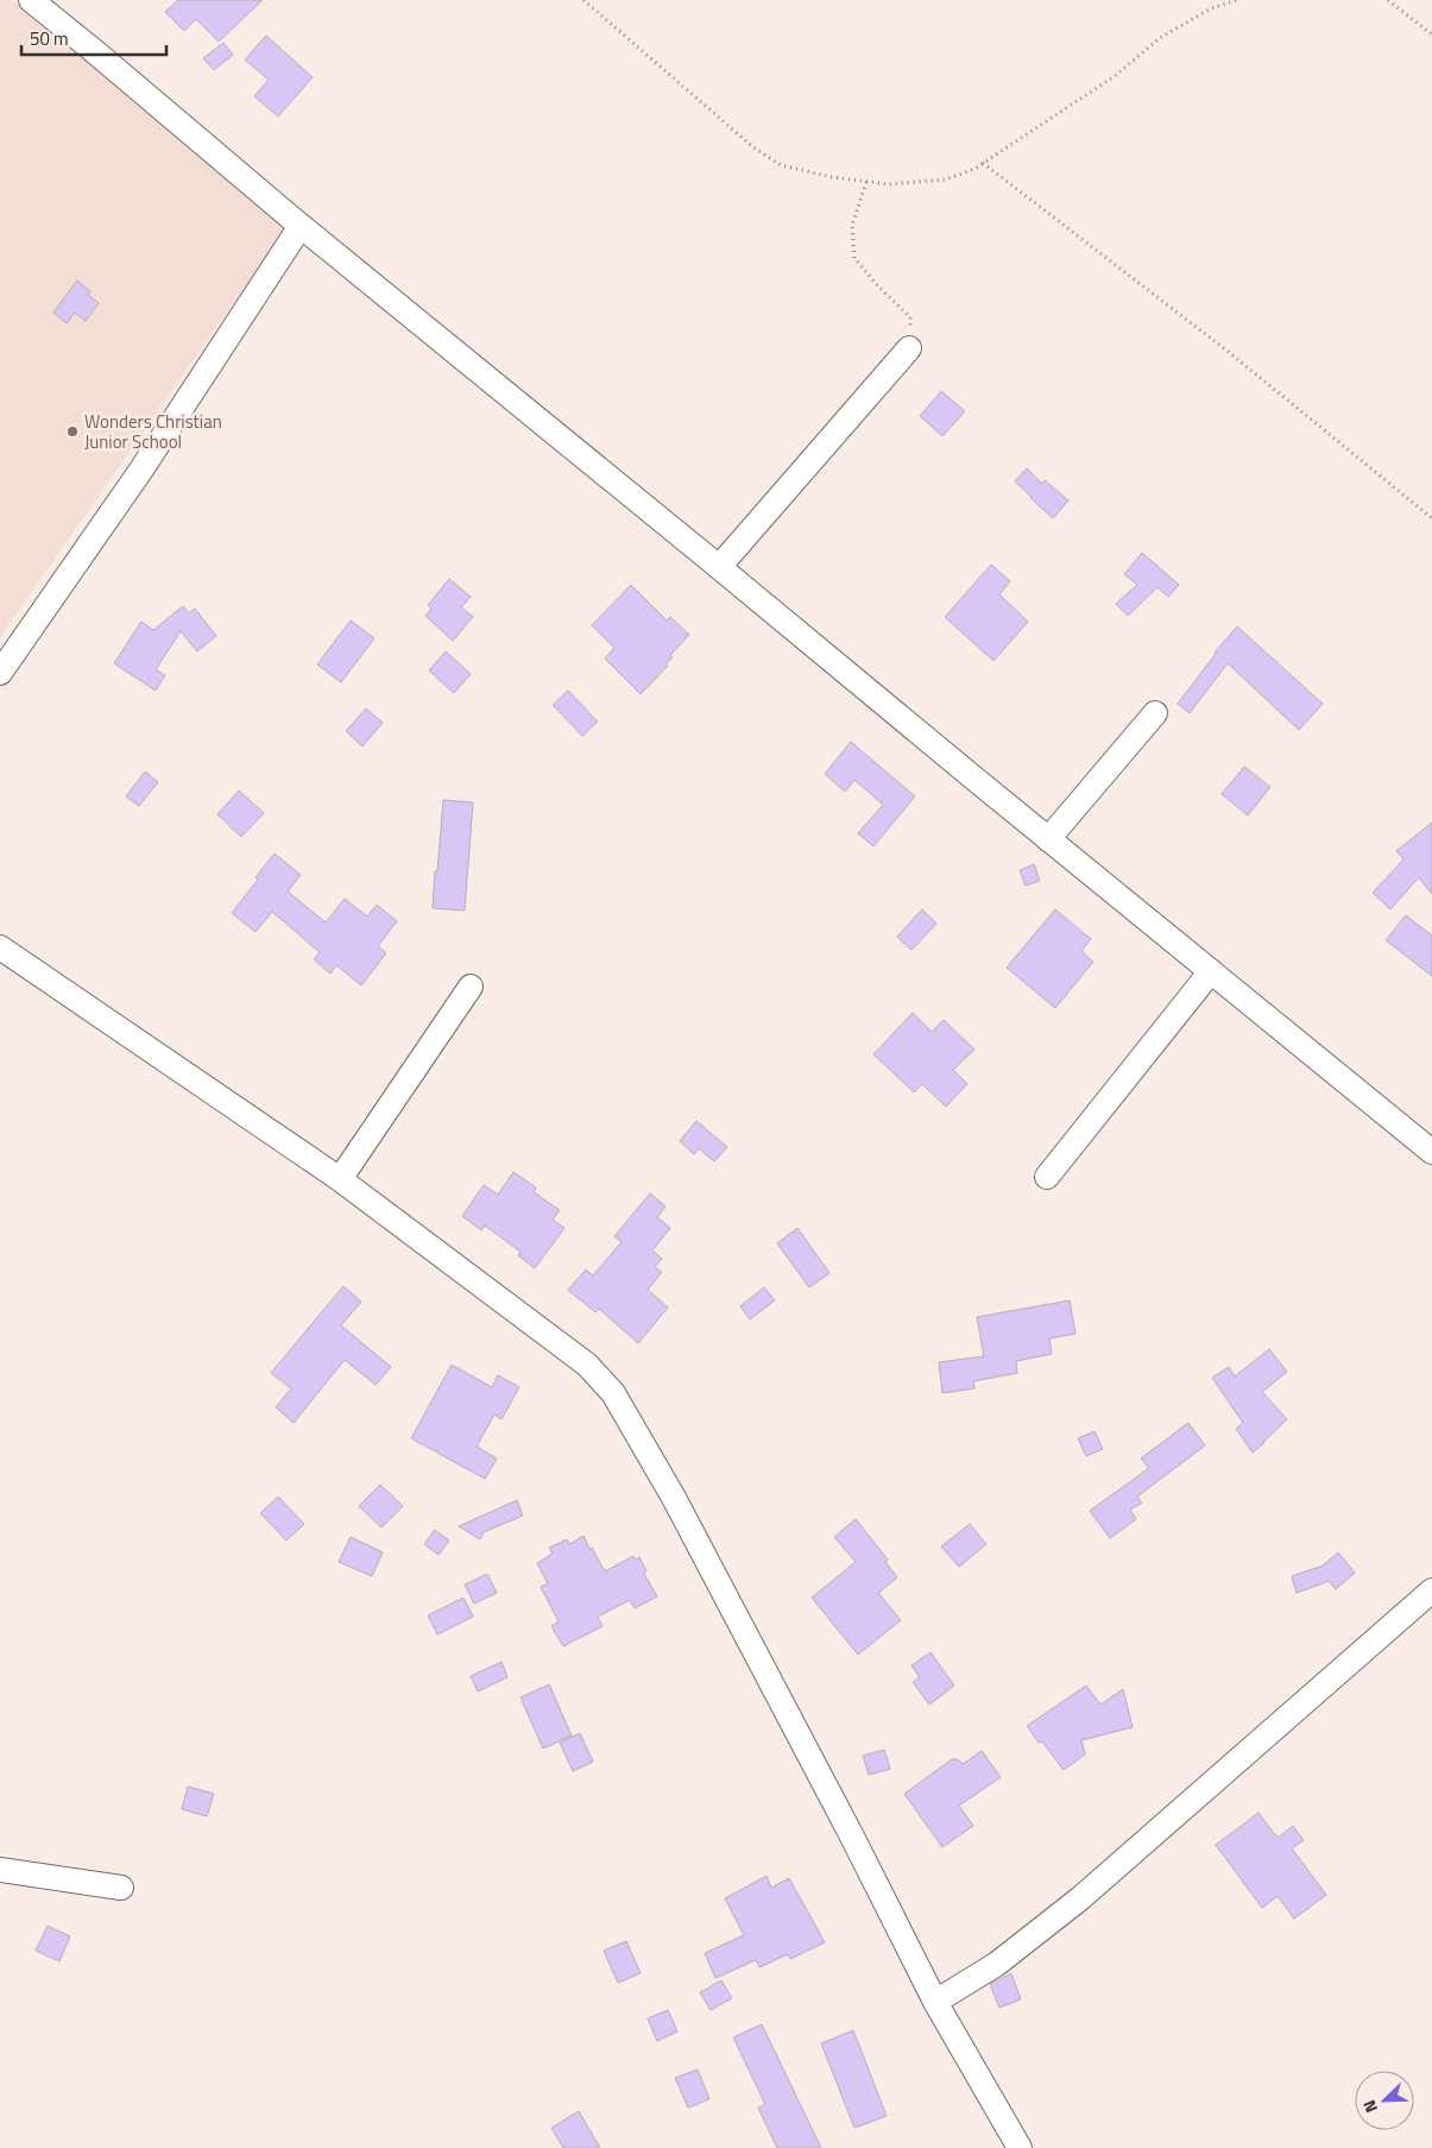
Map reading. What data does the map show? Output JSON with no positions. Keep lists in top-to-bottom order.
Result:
{
  "places": ["Wonders Christian Junior School"],
  "scale_bar": "50 m",
  "north": "bottom left"
}
